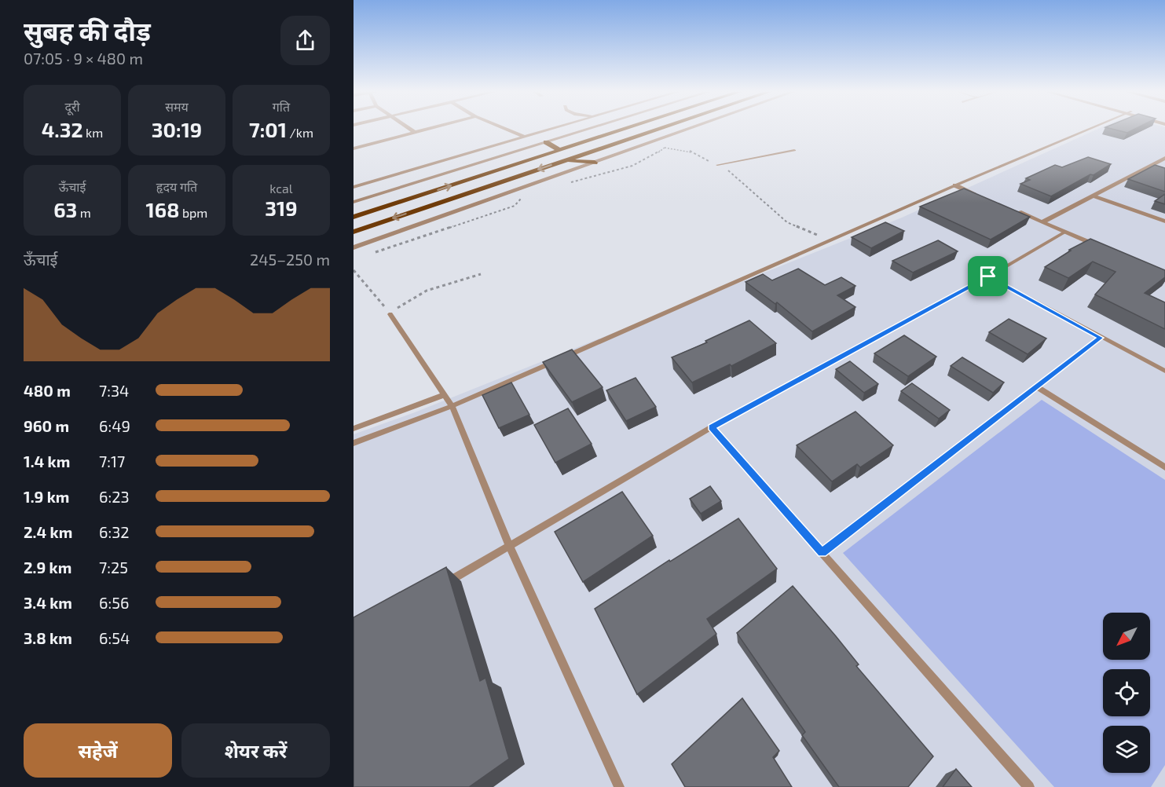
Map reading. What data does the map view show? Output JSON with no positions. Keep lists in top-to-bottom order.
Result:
{
  "north": "bottom left",
  "page": {
    "heading": ["सुबह की दौड़", "07:05 · 9 × 480 m"],
    "stats": [
      ["दूरी", "4.32 km"],
      ["समय", "30:19"],
      ["गति", "7:01 /km"],
      ["ऊँचाई", "63 m"],
      ["हृदय गति", "168 bpm"],
      ["kcal", "319"]
    ],
    "chart": ["ऊँचाई", "245–250 m"],
    "list": [
      {
        "name": "480 m",
        "note": "7:34"
      },
      {
        "name": "960 m",
        "note": "6:49"
      },
      {
        "name": "1.4 km",
        "note": "7:17"
      },
      {
        "name": "1.9 km",
        "note": "6:23"
      },
      {
        "name": "2.4 km",
        "note": "6:32"
      },
      {
        "name": "2.9 km",
        "note": "7:25"
      },
      {
        "name": "3.4 km",
        "note": "6:56"
      },
      {
        "name": "3.8 km",
        "note": "6:54"
      }
    ],
    "buttons": ["सहेजें", "शेयर करें"]
  }
}
